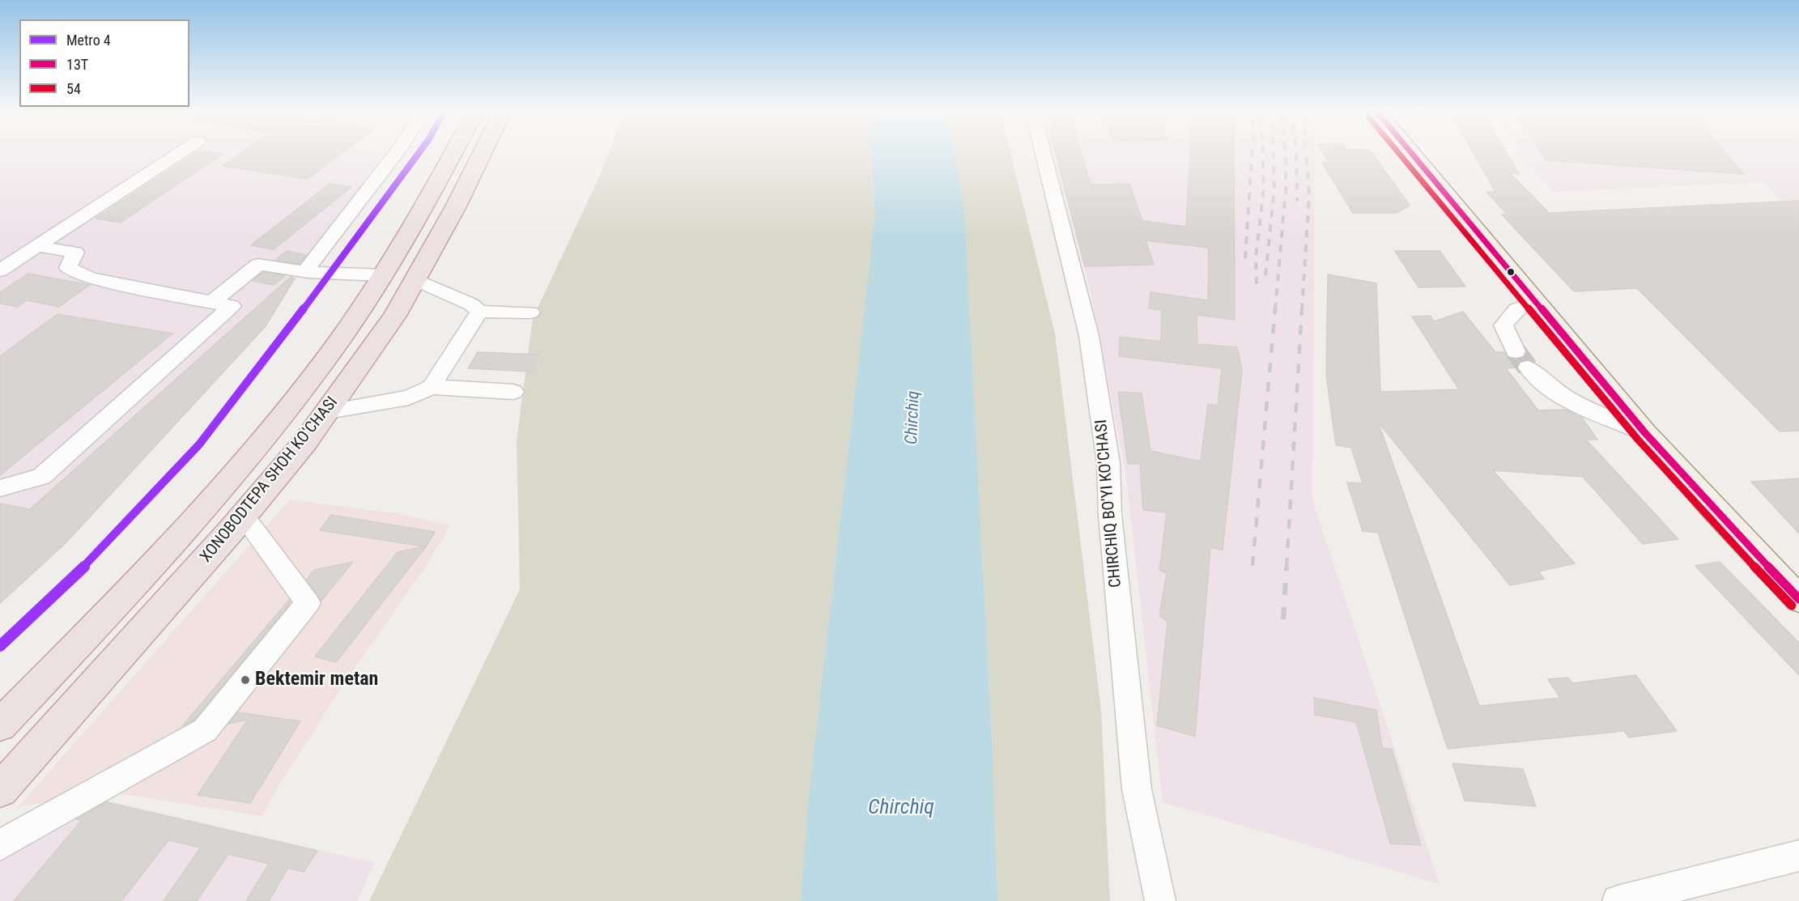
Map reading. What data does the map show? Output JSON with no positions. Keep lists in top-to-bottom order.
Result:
{
  "streets": {
    "highway": ["XONOBODTEPA SHOH KO'CHASI"],
    "street": ["CHIRCHIQ BO'YI KO'CHASI"]
  },
  "water": ["Chirchiq"],
  "places": ["Bektemir metan"],
  "lines": ["metro line 4", "transit line 13Т", "transit line 54"],
  "legend": ["Metro 4", "13Т", "54"]
}
